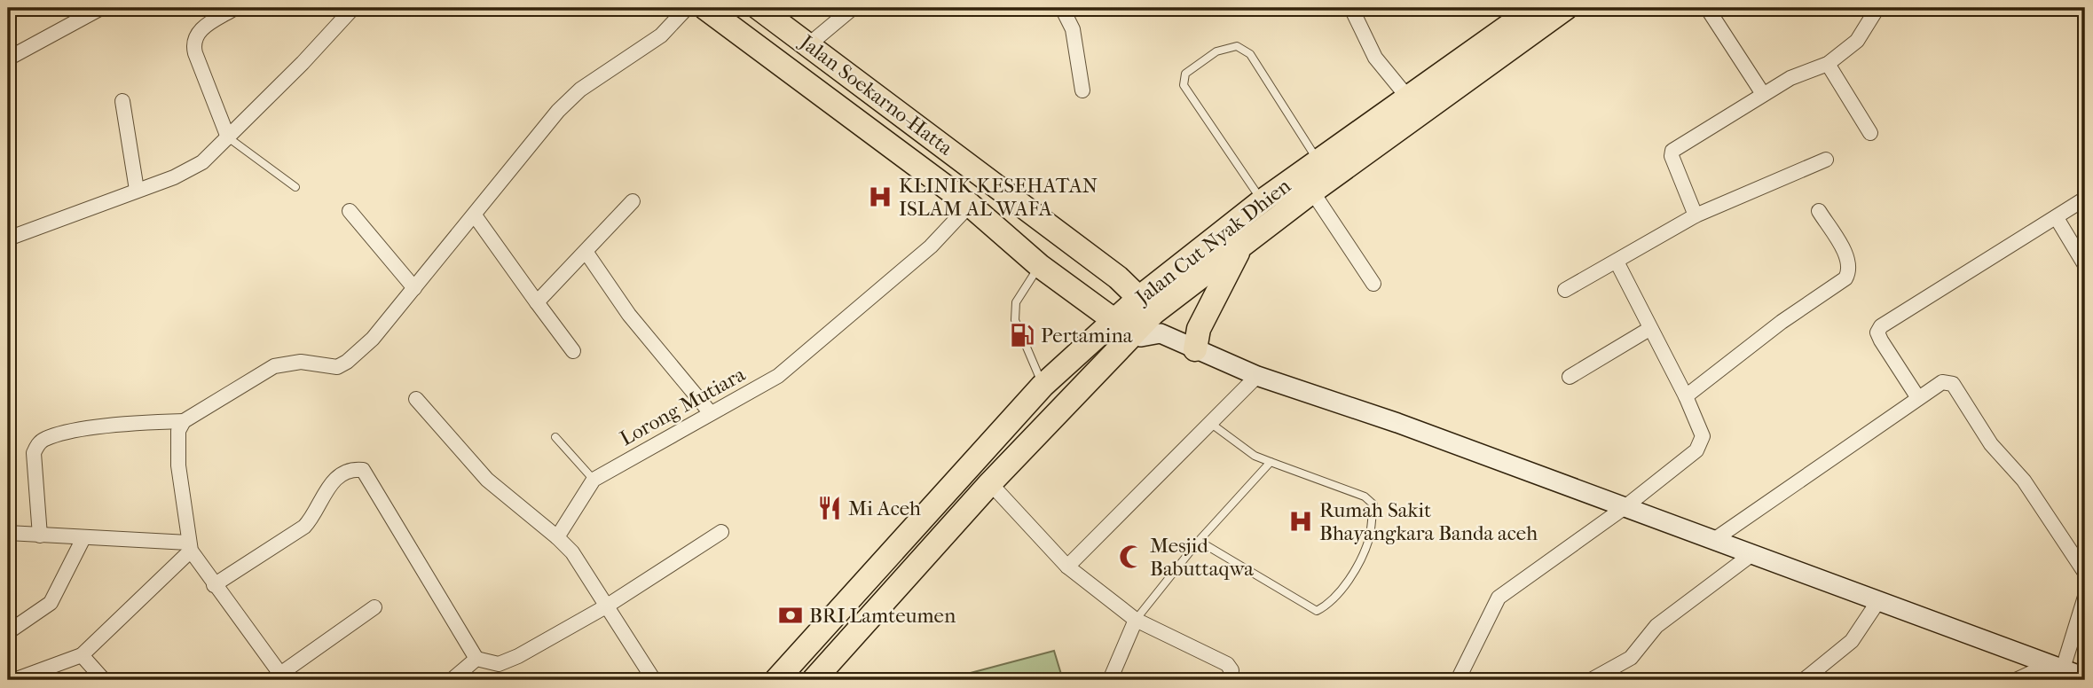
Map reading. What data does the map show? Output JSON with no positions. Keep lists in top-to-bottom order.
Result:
{
  "streets": {
    "highway": ["Jalan Soekarno-Hatta", "Jalan Cut Nyak Dhien"],
    "street": ["Lorong Mutiara"]
  },
  "crossings": [
    ["Jalan Soekarno-Hatta", "Jalan Cut Nyak Dhien"],
    ["Jalan Soekarno-Hatta", "Lorong Mutiara"]
  ],
  "places": {
    "hospital": ["KLINIK KESEHATAN ISLAM AL WAFA", "Rumah Sakit Bhayangkara Banda aceh"],
    "fuel station": ["Pertamina"],
    "restaurant": ["Mi Aceh"],
    "mosque": ["Mesjid Babuttaqwa"],
    "bank": ["BRI Lamteumen"]
  }
}
